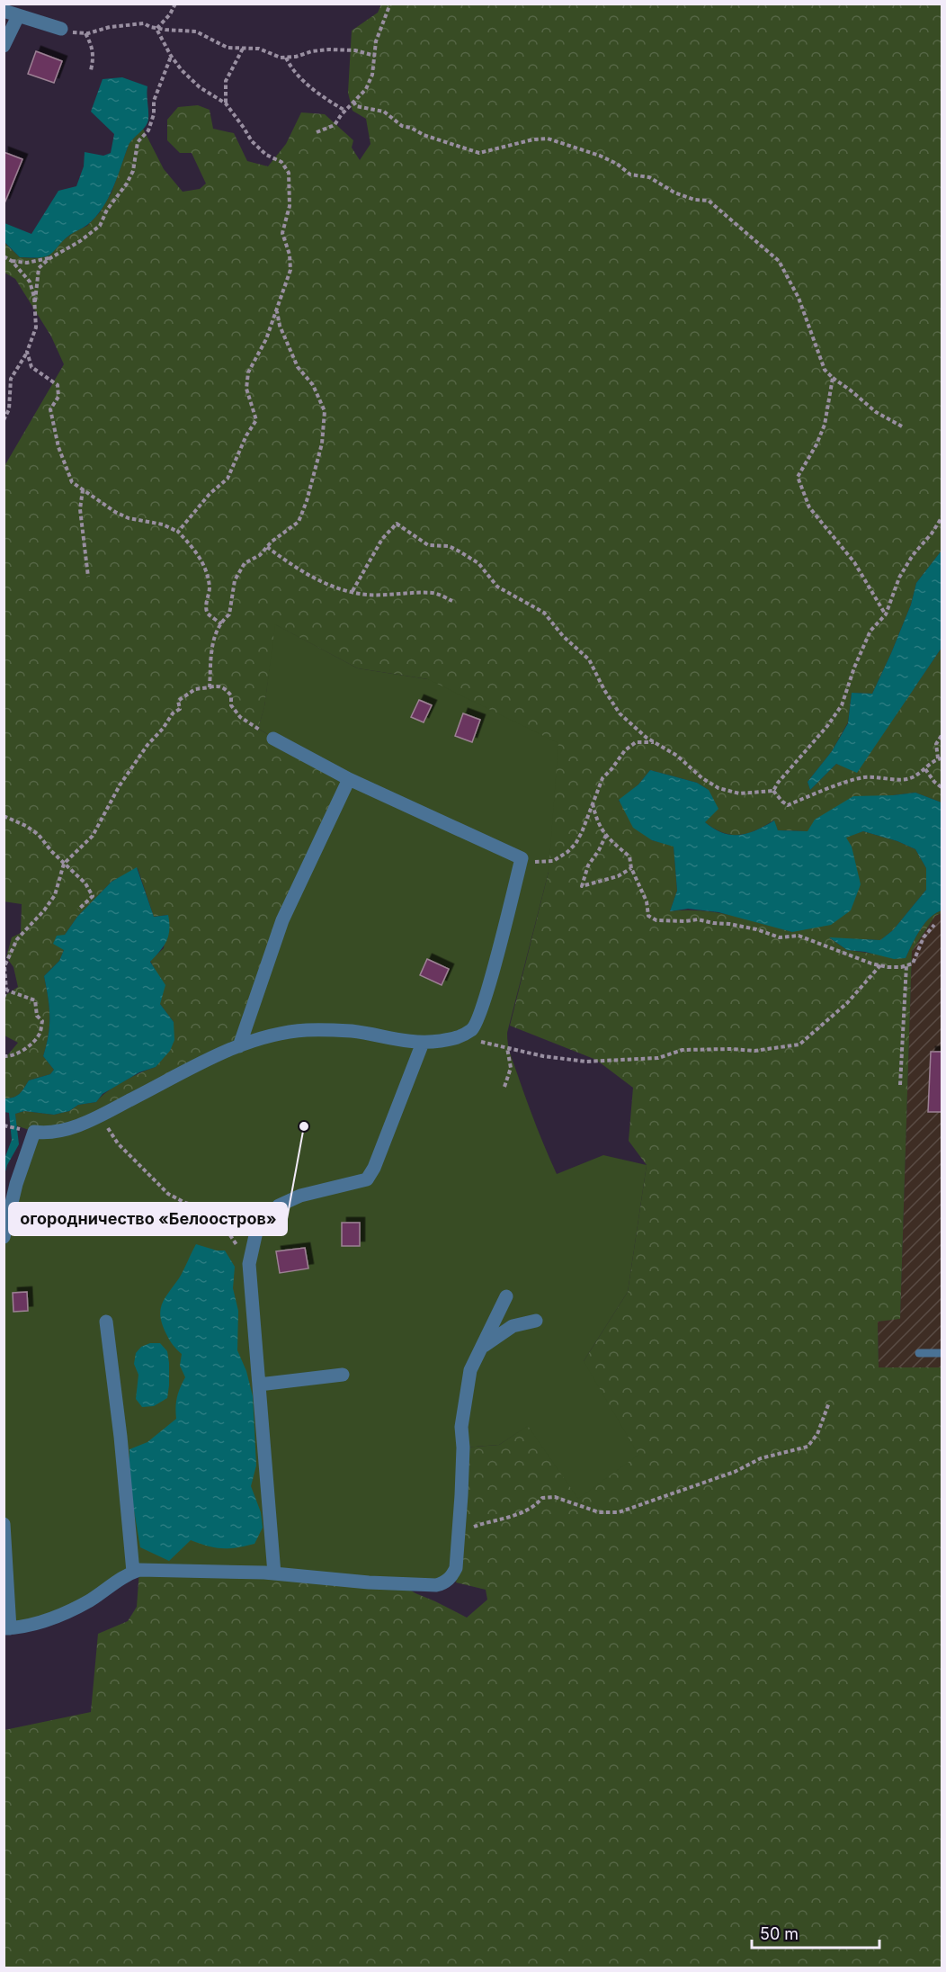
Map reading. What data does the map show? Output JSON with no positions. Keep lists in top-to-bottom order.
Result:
{
  "places": ["огородничество «Белоостров»"],
  "scale_bar": "50 m"
}
